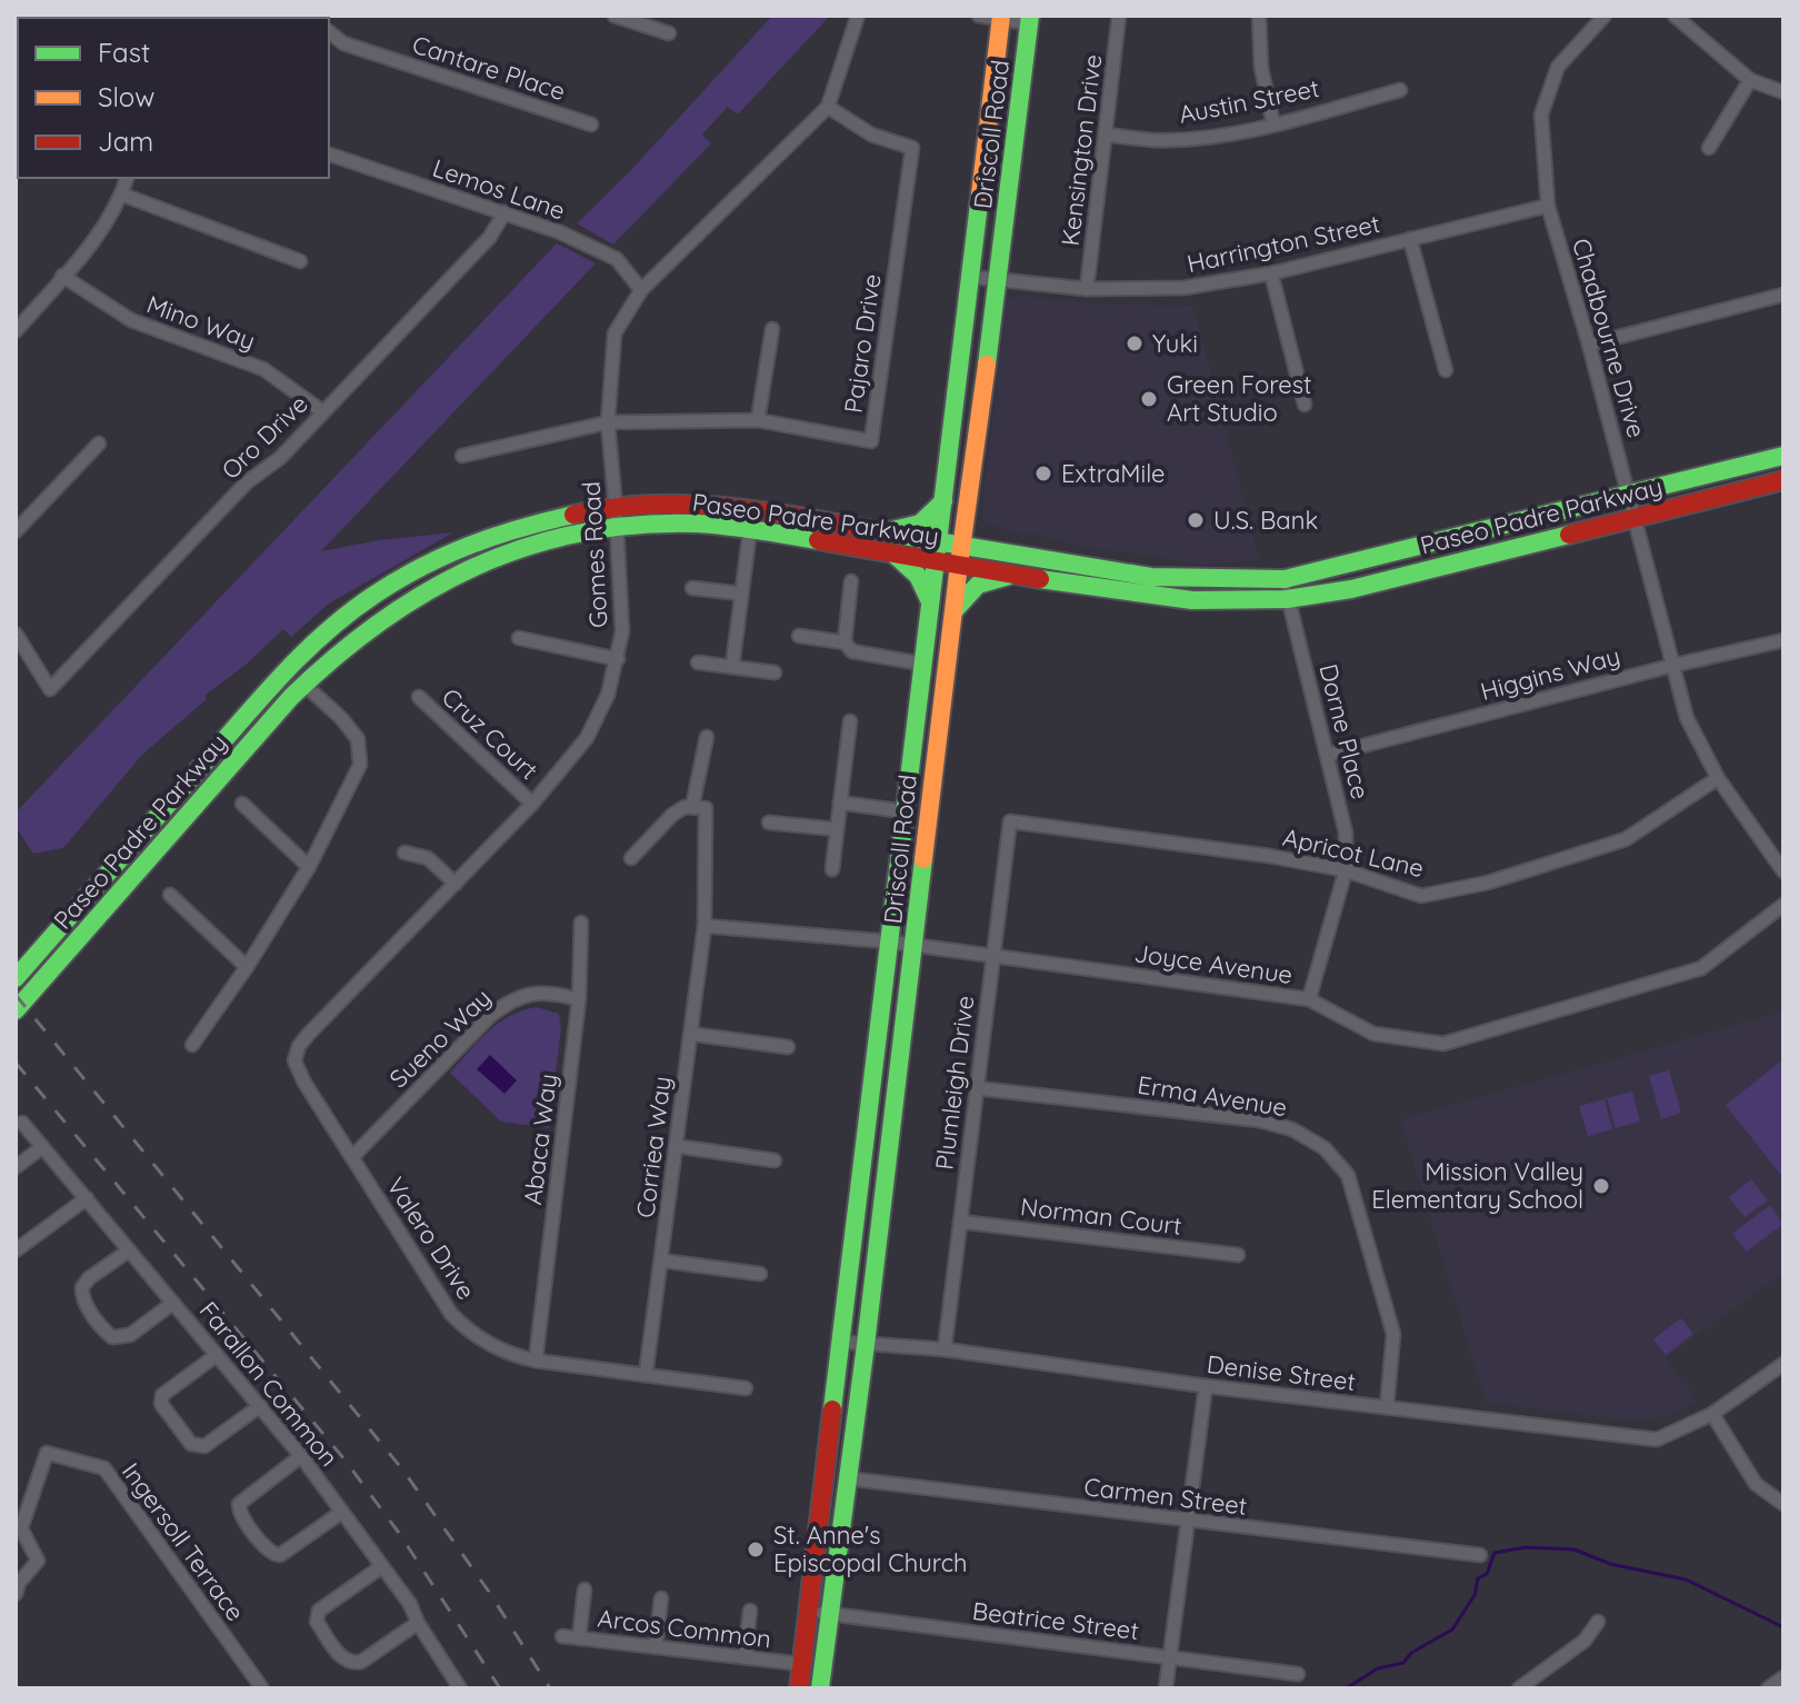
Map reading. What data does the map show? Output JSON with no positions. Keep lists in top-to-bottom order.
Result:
{
  "streets": {
    "main road": ["Driscoll Road", "Paseo Padre Parkway"],
    "street": [
      "Cantare Place",
      "Austin Street",
      "Kensington Drive",
      "Lemos Lane",
      "Harrington Street",
      "Mino Way",
      "Chadbourne Drive",
      "Pajaro Drive",
      "Oro Drive",
      "Gomes Road",
      "Higgins Way",
      "Dorne Place",
      "Cruz Court",
      "Apricot Lane",
      "Joyce Avenue",
      "Sueno Way",
      "Plumleigh Drive",
      "Erma Avenue",
      "Abaca Way",
      "Corriea Way",
      "Norman Court",
      "Valero Drive",
      "Denise Street",
      "Farallon Common",
      "Carmen Street",
      "Ingersoll Terrace",
      "Beatrice Street",
      "Arcos Common"
    ]
  },
  "crossings": [
    ["Austin Street", "Kensington Drive"],
    ["Driscoll Road", "Harrington Street"],
    ["Driscoll Road", "Paseo Padre Parkway"],
    ["Driscoll Road", "Joyce Avenue"],
    ["Driscoll Road", "Denise Street"],
    ["Driscoll Road", "Carmen Street"],
    ["Driscoll Road", "Beatrice Street"],
    ["Driscoll Road", "Arcos Common"],
    ["Kensington Drive", "Harrington Street"],
    ["Lemos Lane", "Oro Drive"],
    ["Lemos Lane", "Gomes Road"],
    ["Harrington Street", "Chadbourne Drive"],
    ["Mino Way", "Oro Drive"],
    ["Chadbourne Drive", "Paseo Padre Parkway"],
    ["Chadbourne Drive", "Higgins Way"],
    ["Chadbourne Drive", "Apricot Lane"],
    ["Pajaro Drive", "Gomes Road"],
    ["Paseo Padre Parkway", "Gomes Road"],
    ["Paseo Padre Parkway", "Dorne Place"],
    ["Gomes Road", "Cruz Court"],
    ["Gomes Road", "Valero Drive"],
    ["Higgins Way", "Dorne Place"],
    ["Dorne Place", "Apricot Lane"],
    ["Dorne Place", "Joyce Avenue"],
    ["Apricot Lane", "Plumleigh Drive"],
    ["Joyce Avenue", "Plumleigh Drive"],
    ["Joyce Avenue", "Corriea Way"],
    ["Sueno Way", "Abaca Way"],
    ["Sueno Way", "Valero Drive"],
    ["Plumleigh Drive", "Erma Avenue"],
    ["Plumleigh Drive", "Norman Court"],
    ["Plumleigh Drive", "Denise Street"],
    ["Erma Avenue", "Denise Street"],
    ["Abaca Way", "Valero Drive"],
    ["Corriea Way", "Valero Drive"]
  ],
  "places": [
    "Yuki",
    "Green Forest Art Studio",
    "ExtraMile",
    "U.S. Bank",
    "Mission Valley Elementary School",
    "St. Anne's Episcopal Church"
  ],
  "legend": ["Fast", "Slow", "Jam"]
}
